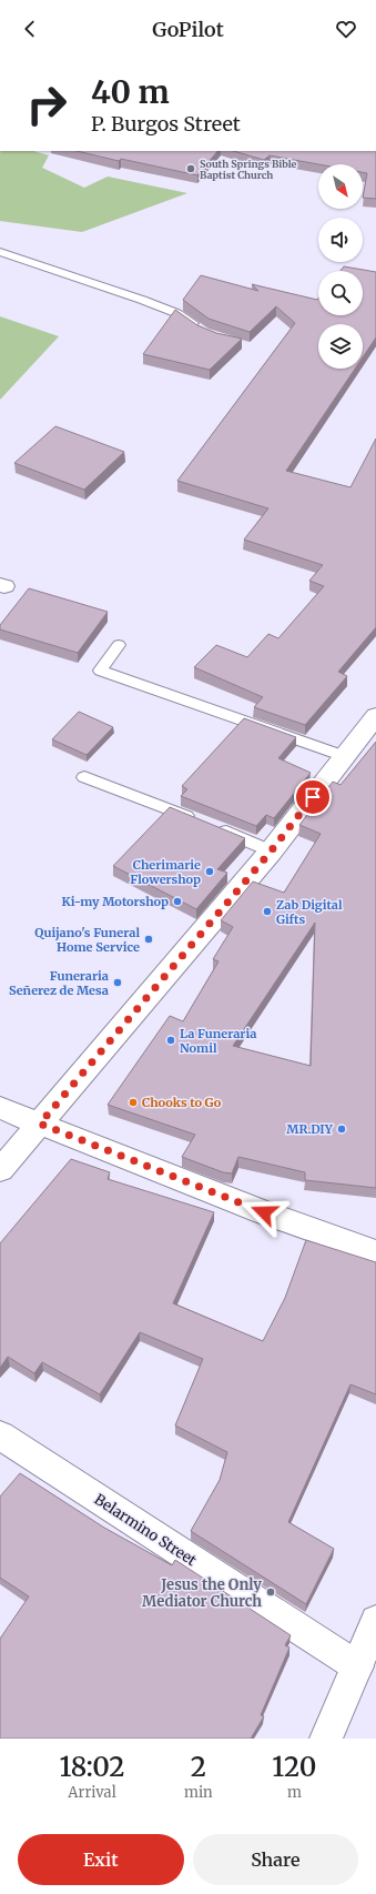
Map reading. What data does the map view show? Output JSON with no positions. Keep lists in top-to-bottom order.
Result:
{
  "streets": {
    "main road": ["Belarmino Street"]
  },
  "places": [
    "South Springs Bible Baptist Church",
    "Cherimarie Flowershop",
    "Ki-my Motorshop",
    "Zab Digital Gifts",
    "Quijano's Funeral Home Service",
    "Funeraria Señerez de Mesa",
    "La Funeraria Nomil",
    "Chooks to Go",
    "MR.DIY",
    "Jesus the Only Mediator Church"
  ],
  "north": "bottom right",
  "page": {
    "header": "GoPilot",
    "turn": ["40 m", "P. Burgos Street"],
    "eta": [
      "18:02",
      "Arrival",
      "2",
      "min",
      "120",
      "m"
    ],
    "buttons": ["Exit", "Share"]
  }
}
